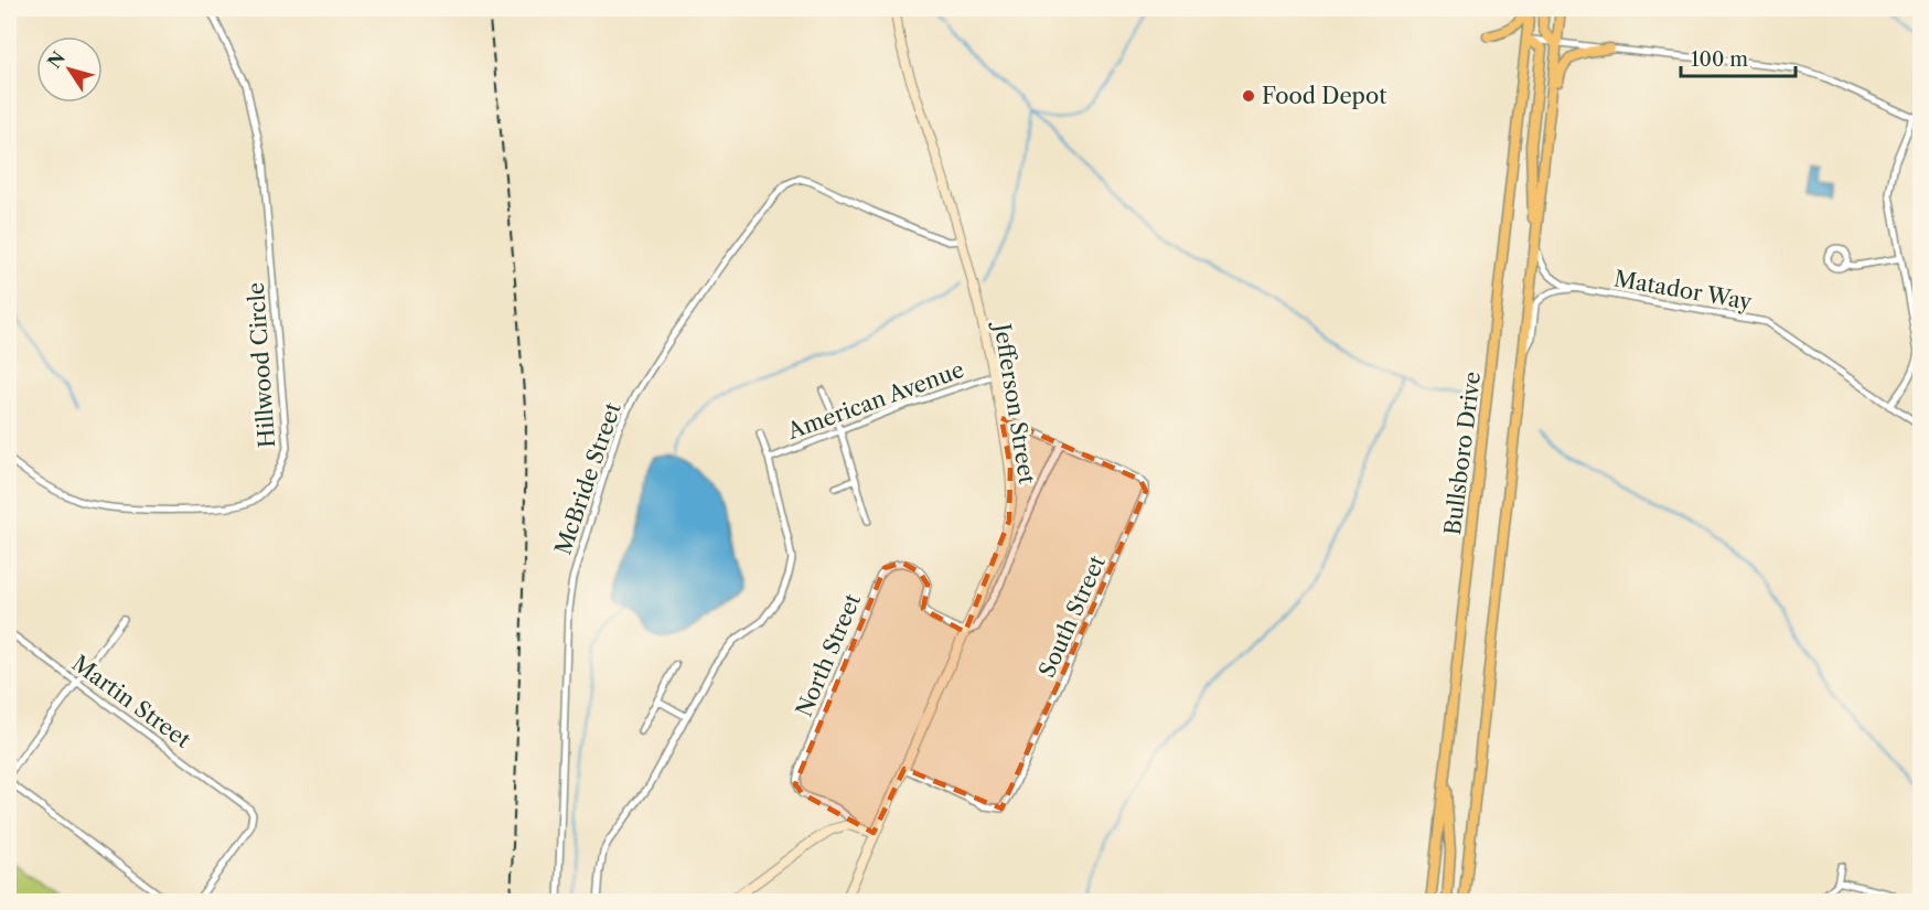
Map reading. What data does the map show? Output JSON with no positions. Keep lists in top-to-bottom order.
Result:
{
  "streets": {
    "main road": ["Bullsboro Drive"],
    "street": [
      "Matador Way",
      "Hillwood Circle",
      "American Avenue",
      "Jefferson Street",
      "McBride Street",
      "South Street",
      "North Street",
      "Martin Street"
    ]
  },
  "crossings": [
    ["American Avenue", "Jefferson Street"],
    ["Jefferson Street", "McBride Street"],
    ["Jefferson Street", "South Street"],
    ["Jefferson Street", "North Street"]
  ],
  "places": ["Food Depot"],
  "scale_bar": "100 m",
  "north": "top left"
}
